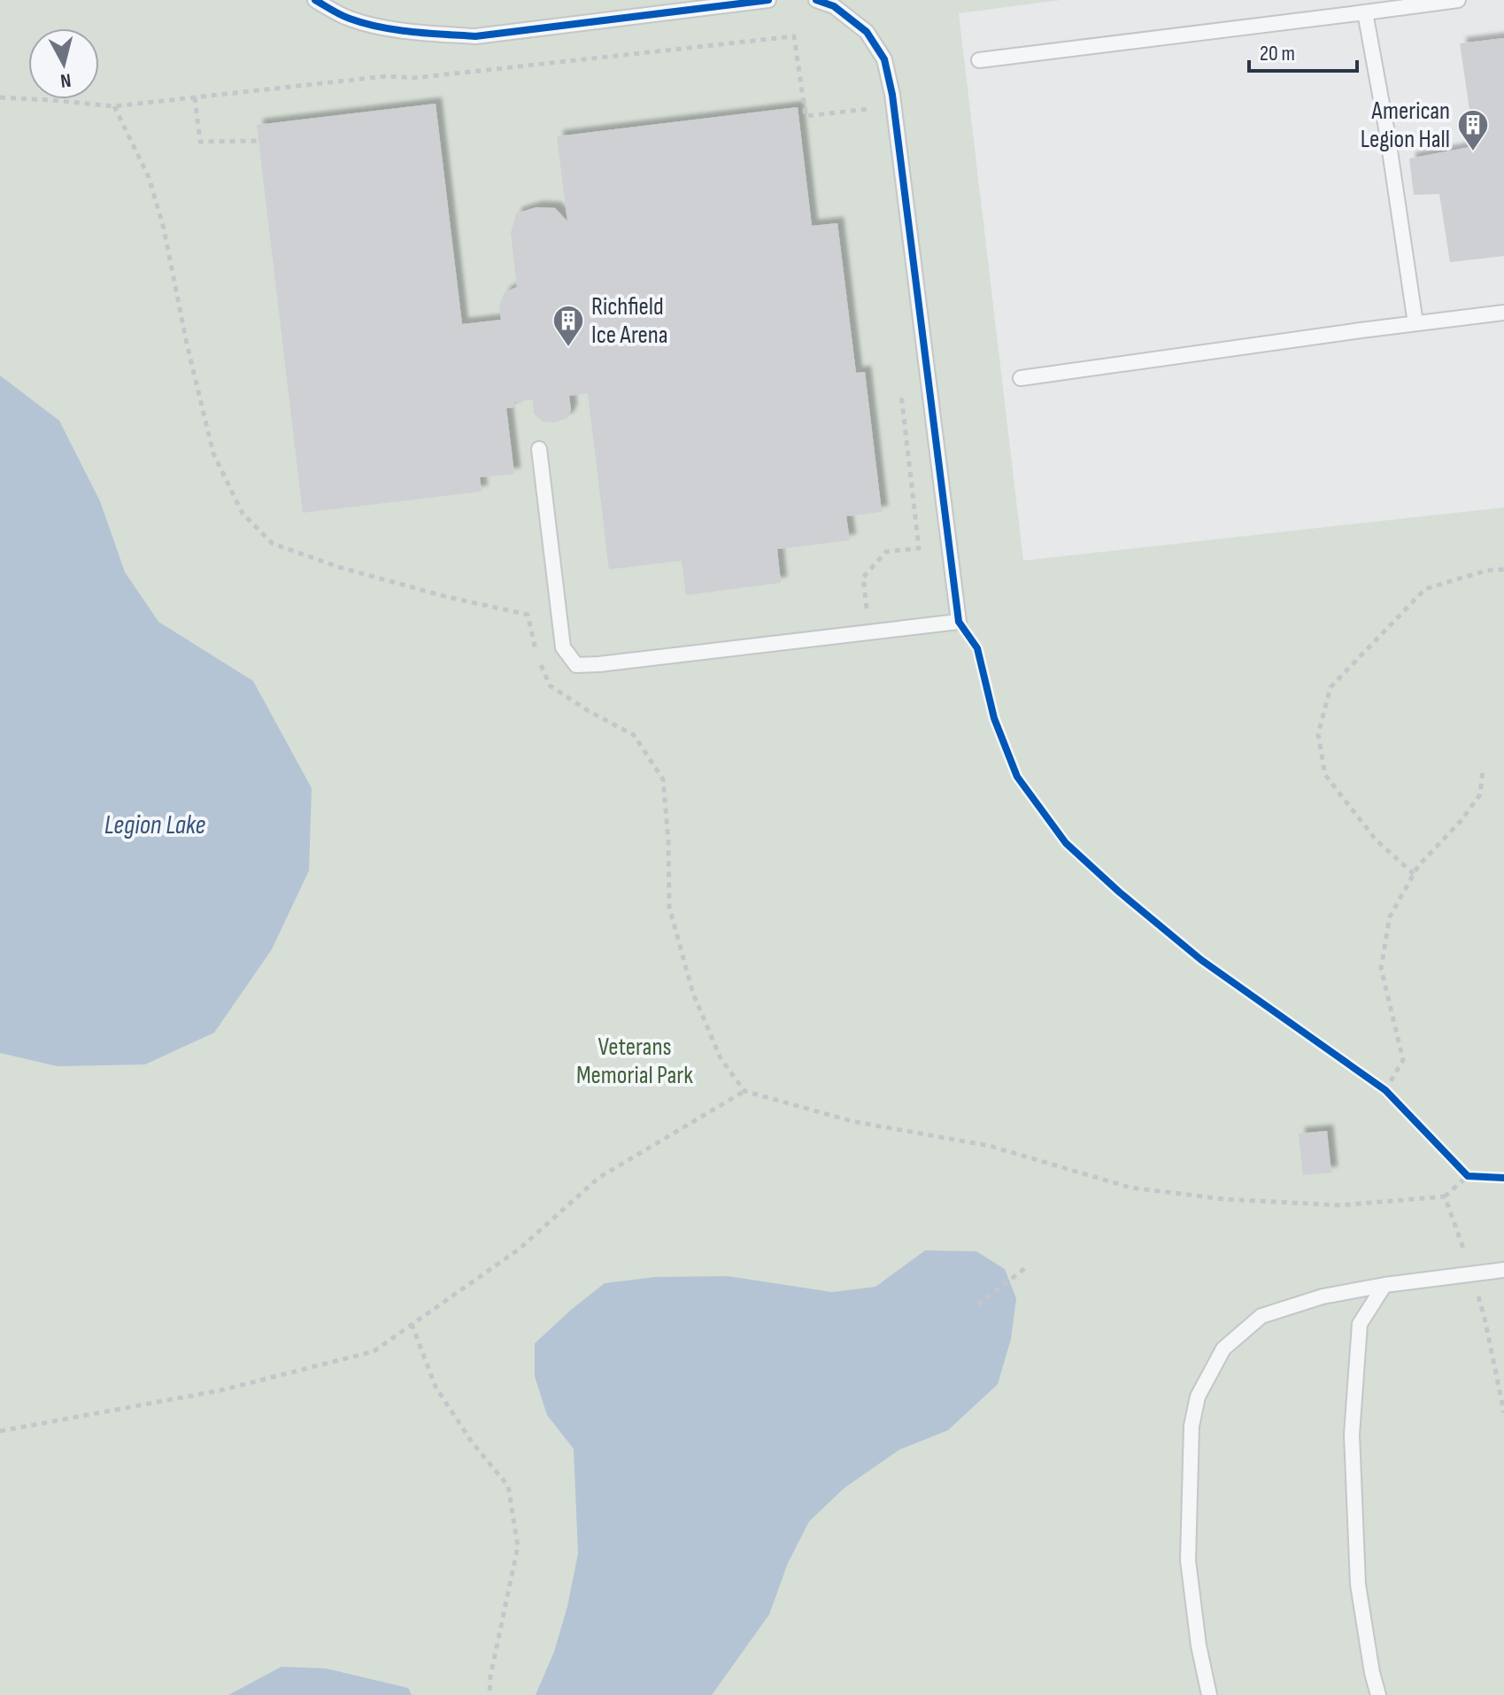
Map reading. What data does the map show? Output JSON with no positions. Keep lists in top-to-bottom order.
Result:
{
  "water": ["Legion Lake"],
  "parks": ["Veterans Memorial Park"],
  "places": {
    "building": ["American Legion Hall", "Richfield Ice Arena"]
  },
  "scale_bar": "20 m",
  "north": "bottom"
}
